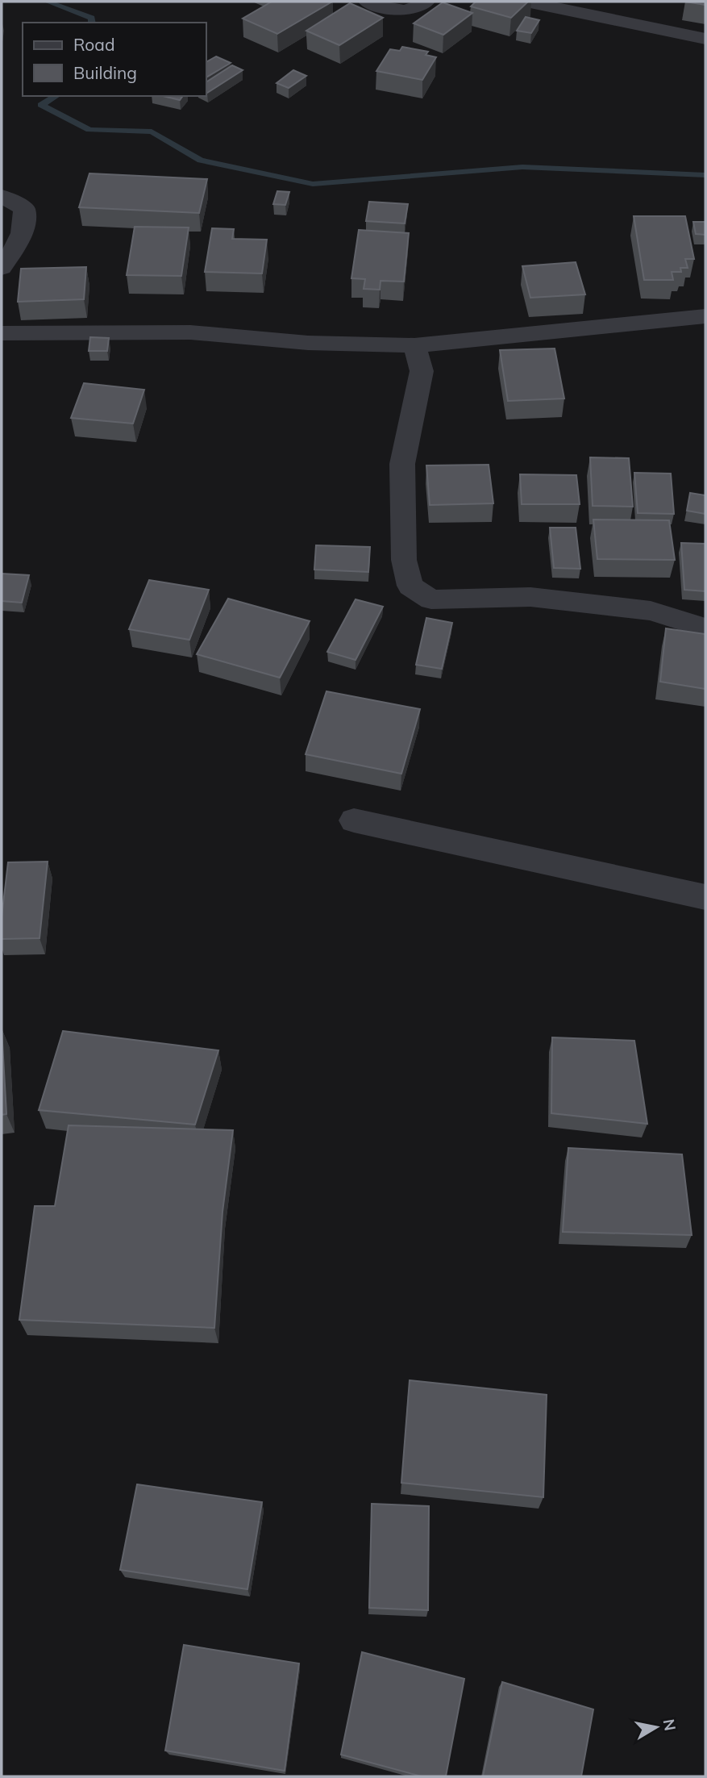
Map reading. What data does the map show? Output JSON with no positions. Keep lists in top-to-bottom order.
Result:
{
  "legend": ["Road", "Building"],
  "north": "right"
}
